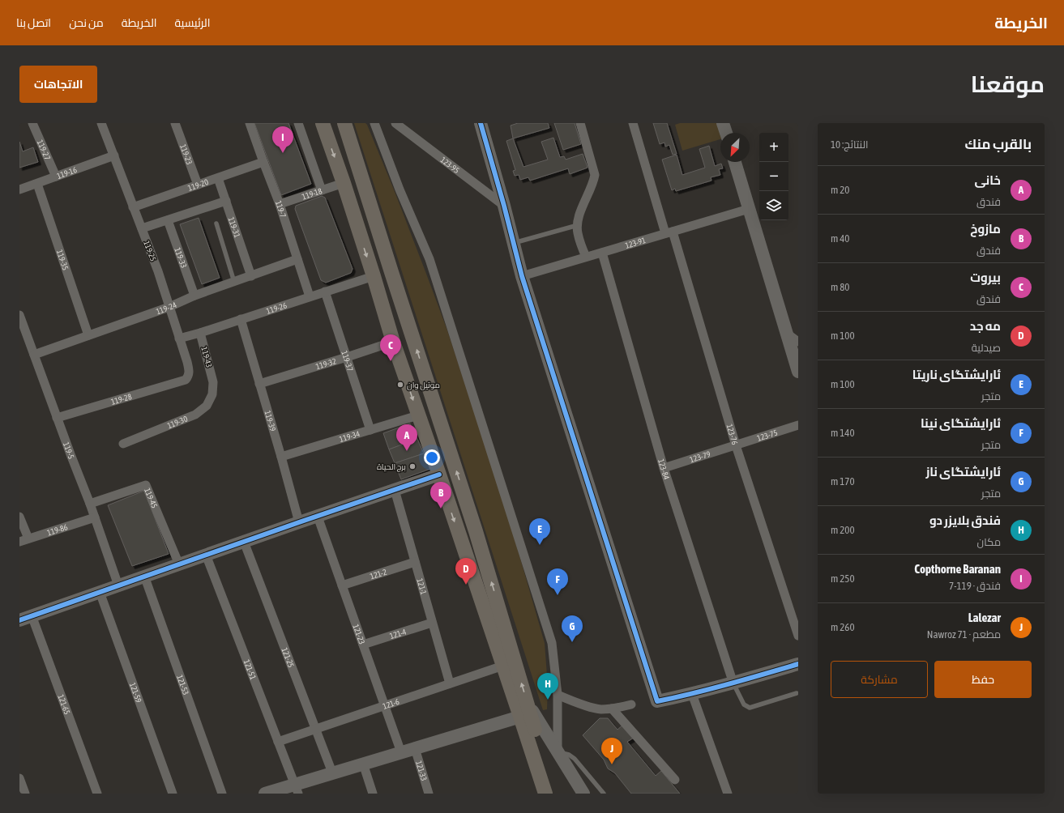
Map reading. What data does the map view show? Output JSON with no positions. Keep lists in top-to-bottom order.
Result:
{
  "streets": {
    "street": [
      "119-27",
      "119-23",
      "123-95",
      "119-16",
      "119-20",
      "119-18",
      "119-7",
      "119-31",
      "123-91",
      "119-25",
      "119-33",
      "119-35",
      "119-24",
      "119-26",
      "119-43",
      "119-37",
      "119-32",
      "119-28",
      "119-39",
      "119-30",
      "123-76",
      "123-75",
      "119-34",
      "119-5",
      "123-79",
      "123-84",
      "119-45",
      "119-86",
      "121-2",
      "121-1",
      "121-23",
      "121-4",
      "121-25",
      "121-51",
      "121-53",
      "121-59",
      "121-6",
      "121-65",
      "121-33"
    ]
  },
  "crossings": [
    ["119-27", "119-16"],
    ["119-23", "119-20"],
    ["119-16", "119-25"],
    ["119-16", "119-35"],
    ["119-20", "119-7"],
    ["119-20", "119-31"],
    ["119-20", "119-25"],
    ["119-18", "119-7"],
    ["119-7", "119-24"],
    ["119-7", "119-26"],
    ["119-31", "119-24"],
    ["123-91", "123-76"],
    ["123-91", "123-84"],
    ["119-25", "119-24"],
    ["119-25", "119-26"],
    ["119-25", "119-28"],
    ["119-33", "119-24"],
    ["119-35", "119-24"],
    ["119-24", "119-5"],
    ["119-26", "119-43"],
    ["119-26", "119-37"],
    ["119-26", "119-39"],
    ["119-43", "119-30"],
    ["119-37", "119-32"],
    ["119-37", "119-34"],
    ["119-32", "119-39"],
    ["119-28", "119-5"],
    ["119-39", "119-34"],
    ["123-76", "123-75"],
    ["123-76", "123-79"],
    ["123-75", "123-79"],
    ["119-5", "119-45"],
    ["119-5", "119-86"],
    ["123-79", "123-84"],
    ["121-2", "121-1"],
    ["121-2", "121-23"],
    ["121-1", "121-4"],
    ["121-1", "121-6"],
    ["121-23", "121-4"],
    ["121-23", "121-6"],
    ["121-25", "121-6"],
    ["121-51", "121-6"]
  ],
  "places": ["موتيل وان", "برج الحياة"],
  "north": "bottom left",
  "page": {
    "header": "الخريطة",
    "nav": [
      "الرئيسية",
      "الخريطة",
      "من نحن",
      "اتصل بنا"
    ],
    "title": "موقعنا",
    "buttons": [
      "الاتجاهات",
      ["حفظ", "مشاركة"]
    ],
    "heading": ["بالقرب منك", "النتائج: 10"],
    "pins": [
      "I",
      "C",
      "A",
      "B",
      "E",
      "D",
      "F",
      "G",
      "H",
      "J"
    ],
    "map_buttons": ["+", "−"],
    "list": [
      {
        "mark": "A",
        "name": "خانی",
        "note": "فندق",
        "value": "20 m"
      },
      {
        "mark": "B",
        "name": "مازوخ",
        "note": "فندق",
        "value": "40 m"
      },
      {
        "mark": "C",
        "name": "بیروت",
        "note": "فندق",
        "value": "80 m"
      },
      {
        "mark": "D",
        "name": "مه جد",
        "note": "صيدلية",
        "value": "100 m"
      },
      {
        "mark": "E",
        "name": "ئارایشتگای ناریتا",
        "note": "متجر",
        "value": "100 m"
      },
      {
        "mark": "F",
        "name": "ئارایشتگای نینا",
        "note": "متجر",
        "value": "140 m"
      },
      {
        "mark": "G",
        "name": "ئارایشتگای ناز",
        "note": "متجر",
        "value": "170 m"
      },
      {
        "mark": "H",
        "name": "فندق بلايزر دو",
        "note": "مكان",
        "value": "200 m"
      },
      {
        "mark": "I",
        "name": "Copthorne Baranan",
        "note": "فندق · 119-7",
        "value": "250 m"
      },
      {
        "mark": "J",
        "name": "Lalezar",
        "note": "مطعم · 71 Nawroz",
        "value": "260 m"
      }
    ]
  }
}
